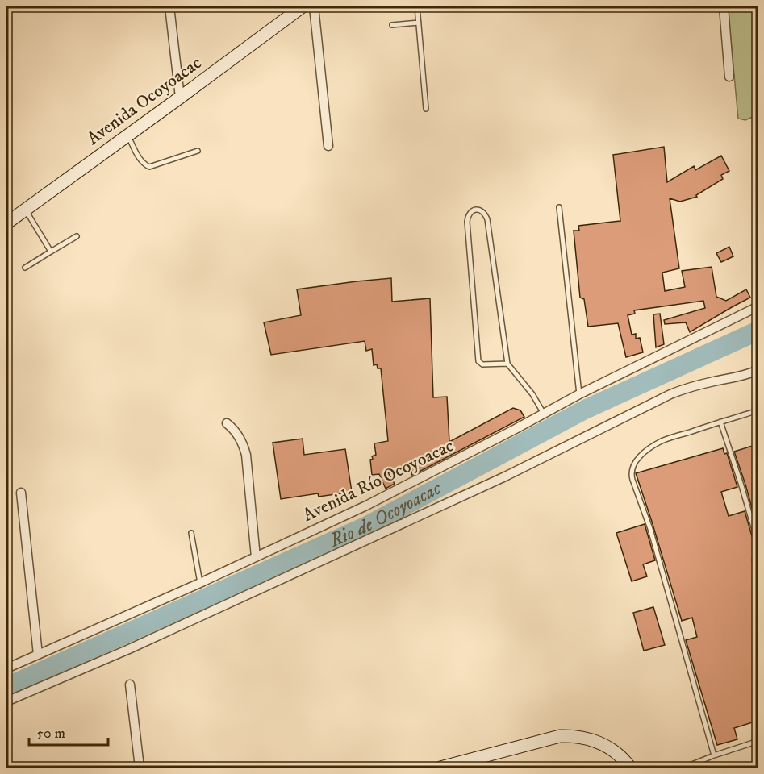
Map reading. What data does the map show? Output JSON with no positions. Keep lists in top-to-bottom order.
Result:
{
  "streets": {
    "main road": ["Avenida Ocoyoacac"],
    "street": ["Avenida Río Ocoyoacac"]
  },
  "water": ["Rio de Ocoyoacac"],
  "scale_bar": "50 m"
}
